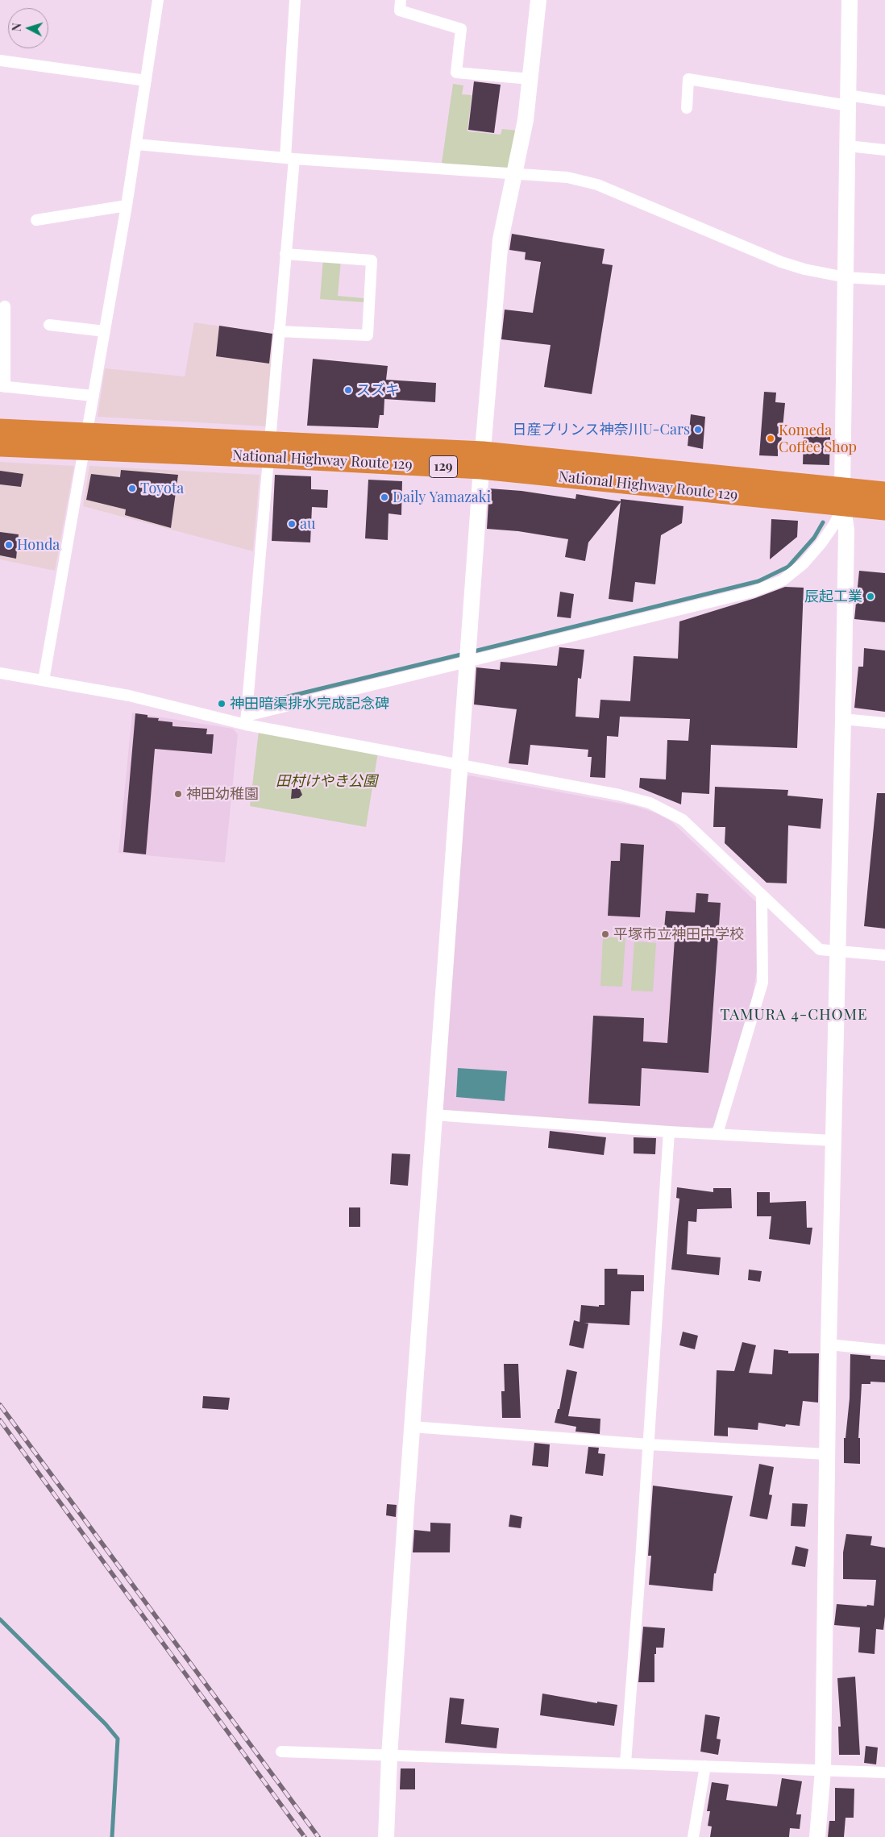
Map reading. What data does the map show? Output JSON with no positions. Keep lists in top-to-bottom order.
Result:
{
  "streets": {
    "highway": ["National Highway Route 129", "129"]
  },
  "districts": ["TAMURA 4-CHOME"],
  "parks": ["田村けやき公園"],
  "places": [
    "スズキ",
    "日産プリンス神奈川U-Cars",
    "Komeda Coffee Shop",
    "Toyota",
    "Daily Yamazaki",
    "au",
    "Honda",
    "辰起工業",
    "神田暗渠排水完成記念碑",
    "神田幼稚園",
    "平塚市立神田中学校"
  ],
  "north": "left"
}
